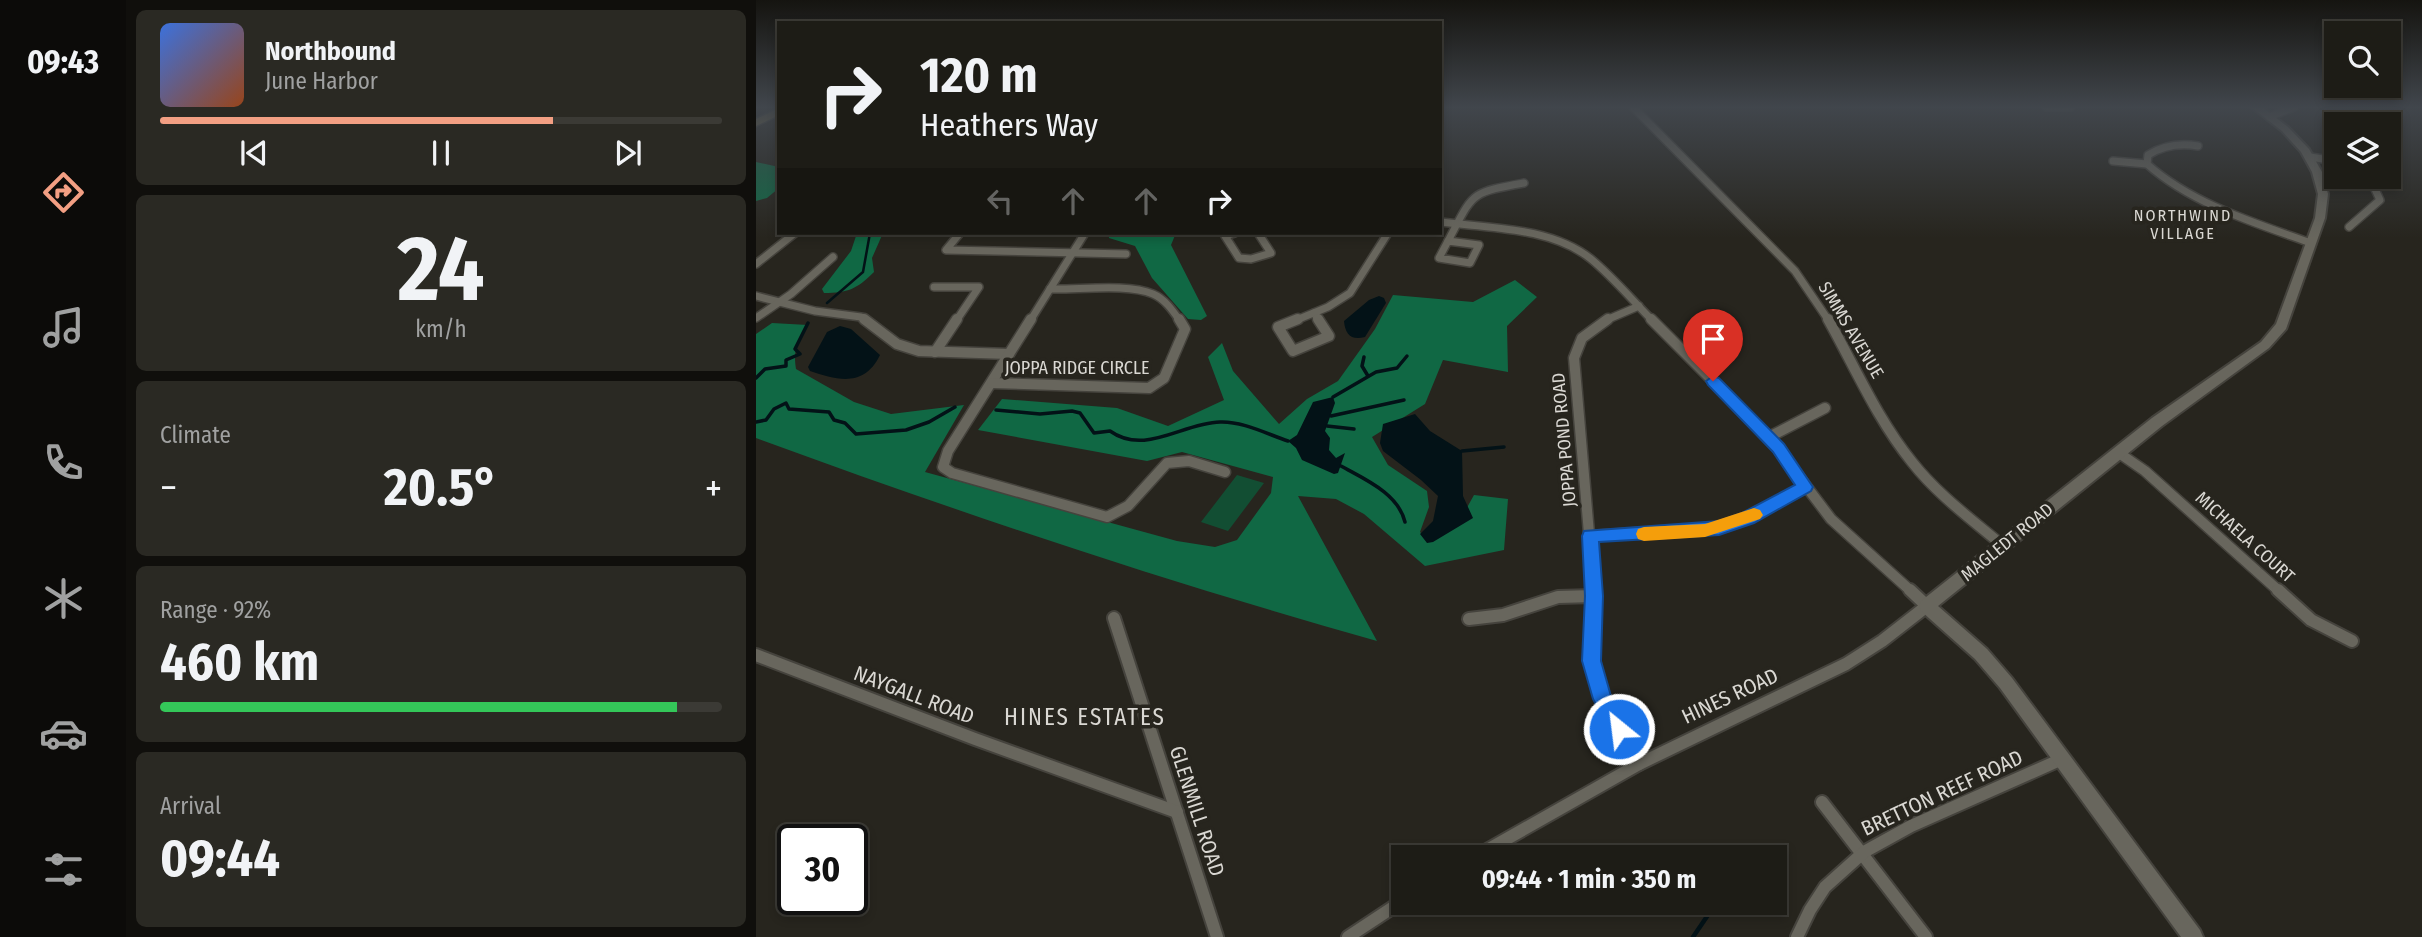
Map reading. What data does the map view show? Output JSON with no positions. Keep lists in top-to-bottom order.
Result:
{
  "streets": {
    "street": [
      "SIMMS AVENUE",
      "JOPPA RIDGE CIRCLE",
      "JOPPA POND ROAD",
      "MICHAELA COURT",
      "MAGLEDT ROAD",
      "NAYGALL ROAD",
      "HINES ROAD",
      "BRETTON REEF ROAD",
      "GLENMILL ROAD"
    ]
  },
  "crossings": [
    ["SIMMS AVENUE", "MAGLEDT ROAD"],
    ["JOPPA POND ROAD", "HINES ROAD"],
    ["MICHAELA COURT", "MAGLEDT ROAD"],
    ["MAGLEDT ROAD", "HINES ROAD"],
    ["NAYGALL ROAD", "GLENMILL ROAD"]
  ],
  "districts": ["NORTHWIND VILLAGE", "HINES ESTATES"],
  "page": {
    "tabs": "09:43",
    "turn": ["120 m", "Heathers Way"],
    "song": ["Northbound", "June Harbor"],
    "tile": [
      ["24", "km/h"],
      "Climate",
      ["Range · 92%", "460 km"],
      ["Arrival", "09:44"]
    ],
    "heat": ["−", "20.5°", "+"],
    "limit": "30",
    "trip": "09:44 · 1 min · 350 m"
  }
}
